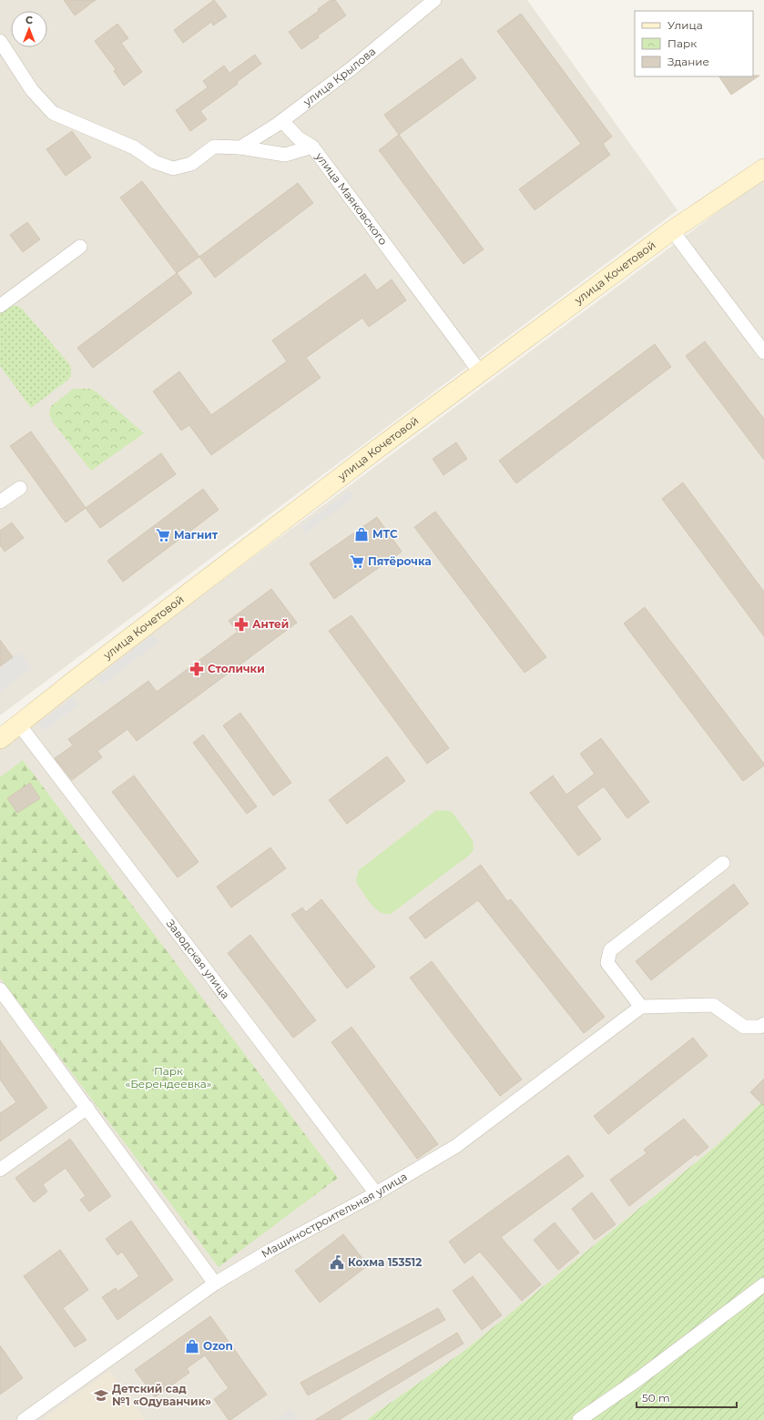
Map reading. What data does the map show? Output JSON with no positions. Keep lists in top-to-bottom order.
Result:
{
  "streets": {
    "main road": ["улица Кочетовой"],
    "street": [
      "улица Крылова",
      "улица Маяковского",
      "Заводская улица",
      "Машиностроительная улица"
    ]
  },
  "crossings": [
    ["улица Крылова", "улица Маяковского"],
    ["улица Маяковского", "улица Кочетовой"],
    ["улица Кочетовой", "Заводская улица"],
    ["Заводская улица", "Машиностроительная улица"]
  ],
  "parks": ["Парк «Берендеевка»"],
  "places": {
    "shop": ["МТС", "Ozon"],
    "supermarket": ["Магнит", "Пятёрочка"],
    "pharmacy": ["Антей", "Столички"],
    "public building": ["Кохма 153512"],
    "school or university": ["Детский сад №1 «Одуванчик»"]
  },
  "legend": ["Улица", "Парк", "Здание"],
  "scale_bar": "50 m",
  "north": "top"
}
